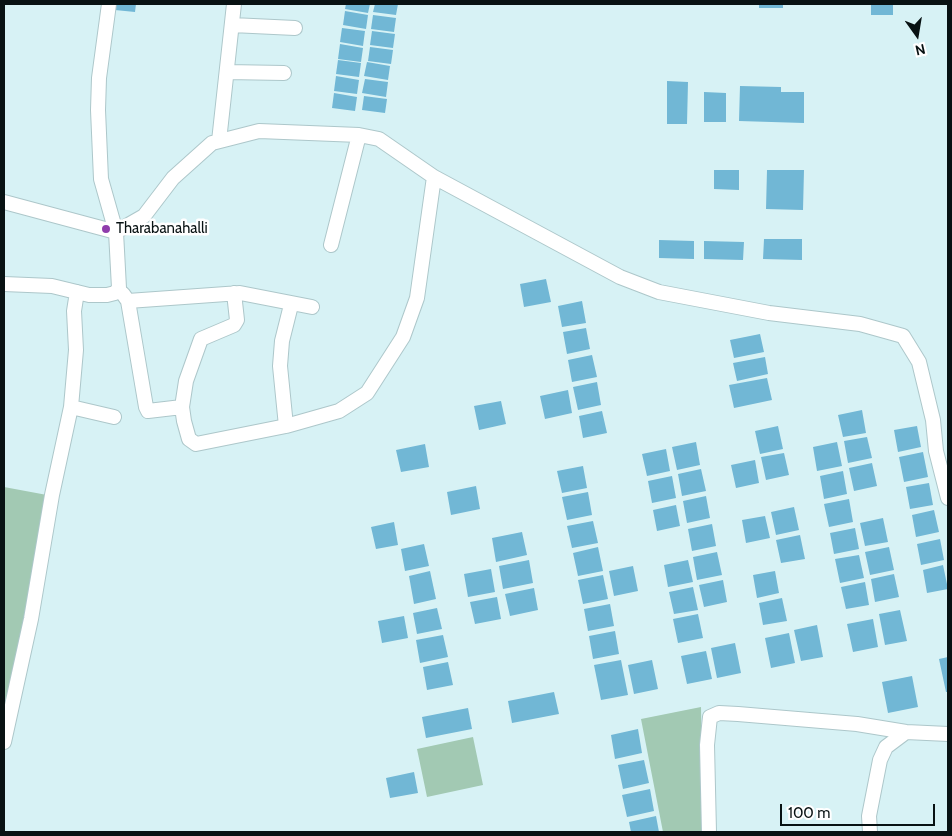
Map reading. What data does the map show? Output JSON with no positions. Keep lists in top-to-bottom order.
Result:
{
  "places": ["Tharabanahalli"],
  "scale_bar": "100 m",
  "north": "bottom"
}
